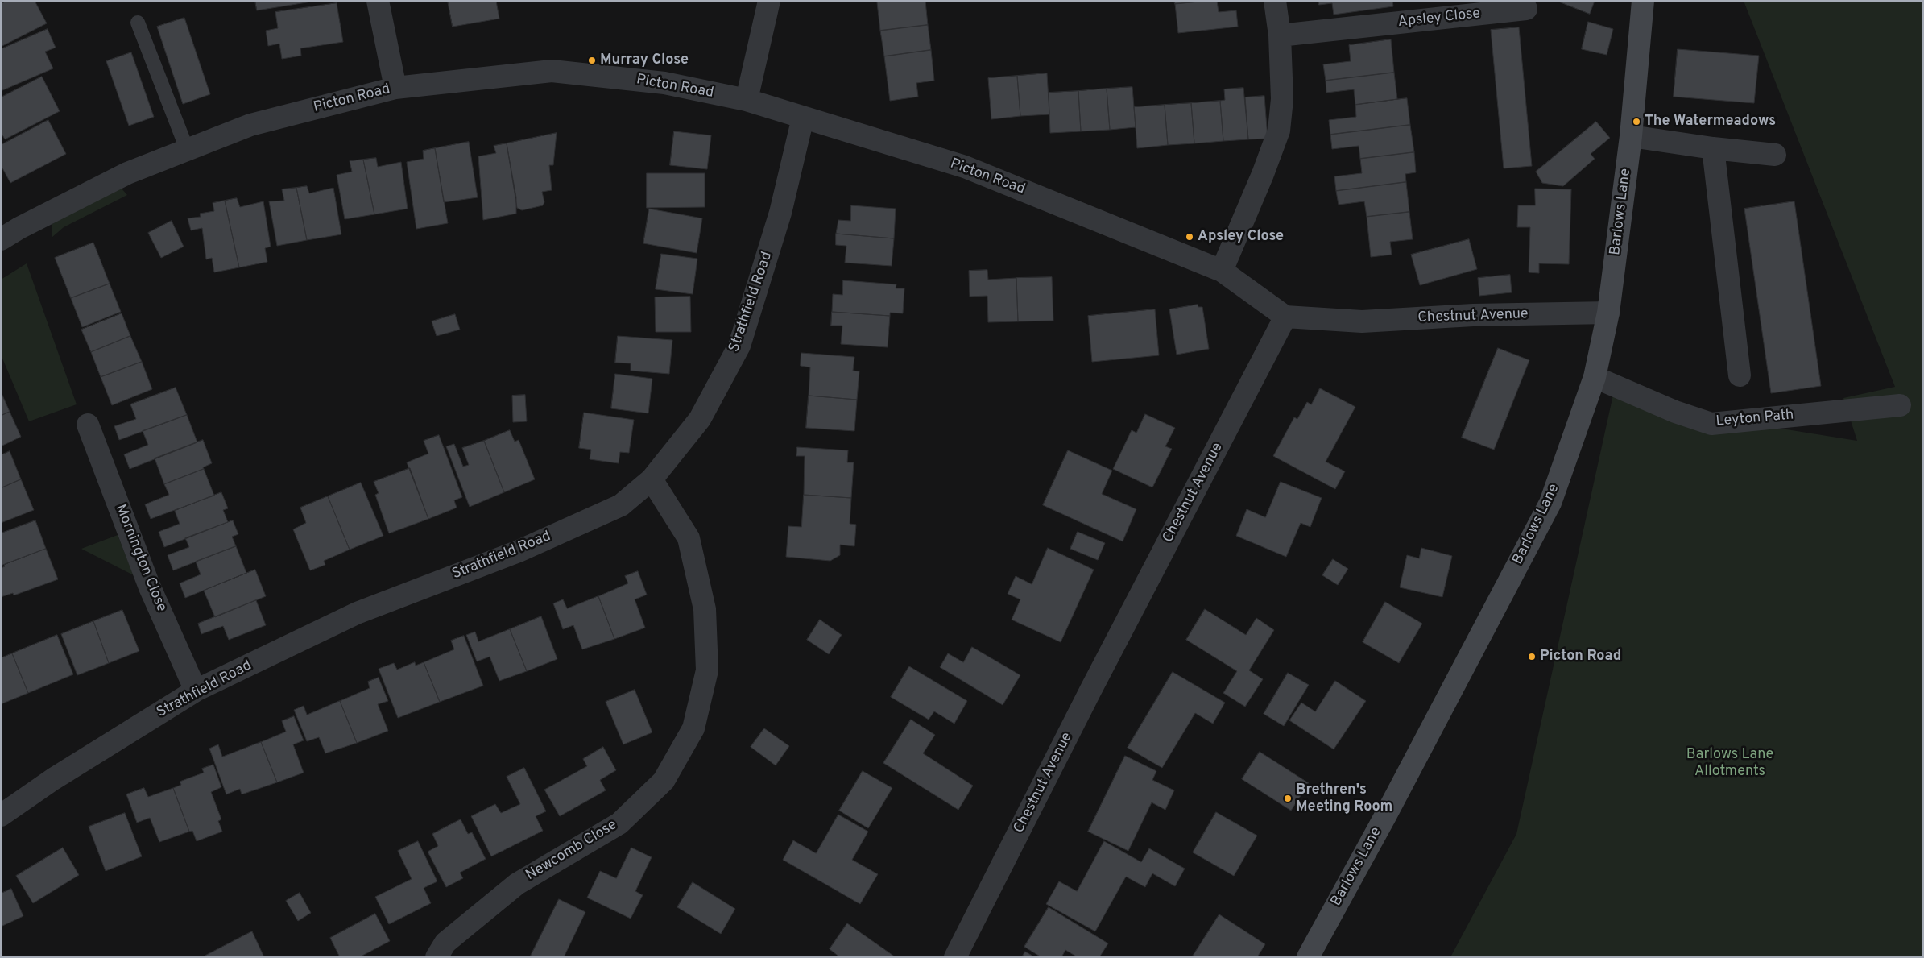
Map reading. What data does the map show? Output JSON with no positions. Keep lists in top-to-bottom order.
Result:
{
  "streets": {
    "street": [
      "Apsley Close",
      "Picton Road",
      "Barlows Lane",
      "Strathfield Road",
      "Chestnut Avenue",
      "Leyton Path",
      "Mornington Close",
      "Newcomb Close"
    ]
  },
  "crossings": [
    ["Picton Road", "Strathfield Road"],
    ["Picton Road", "Chestnut Avenue"],
    ["Barlows Lane", "Chestnut Avenue"],
    ["Barlows Lane", "Leyton Path"],
    ["Strathfield Road", "Mornington Close"],
    ["Strathfield Road", "Newcomb Close"]
  ],
  "parks": ["Barlows Lane Allotments"],
  "places": [
    "Murray Close",
    "The Watermeadows",
    "Apsley Close",
    "Picton Road",
    "Brethren's Meeting Room"
  ]
}
